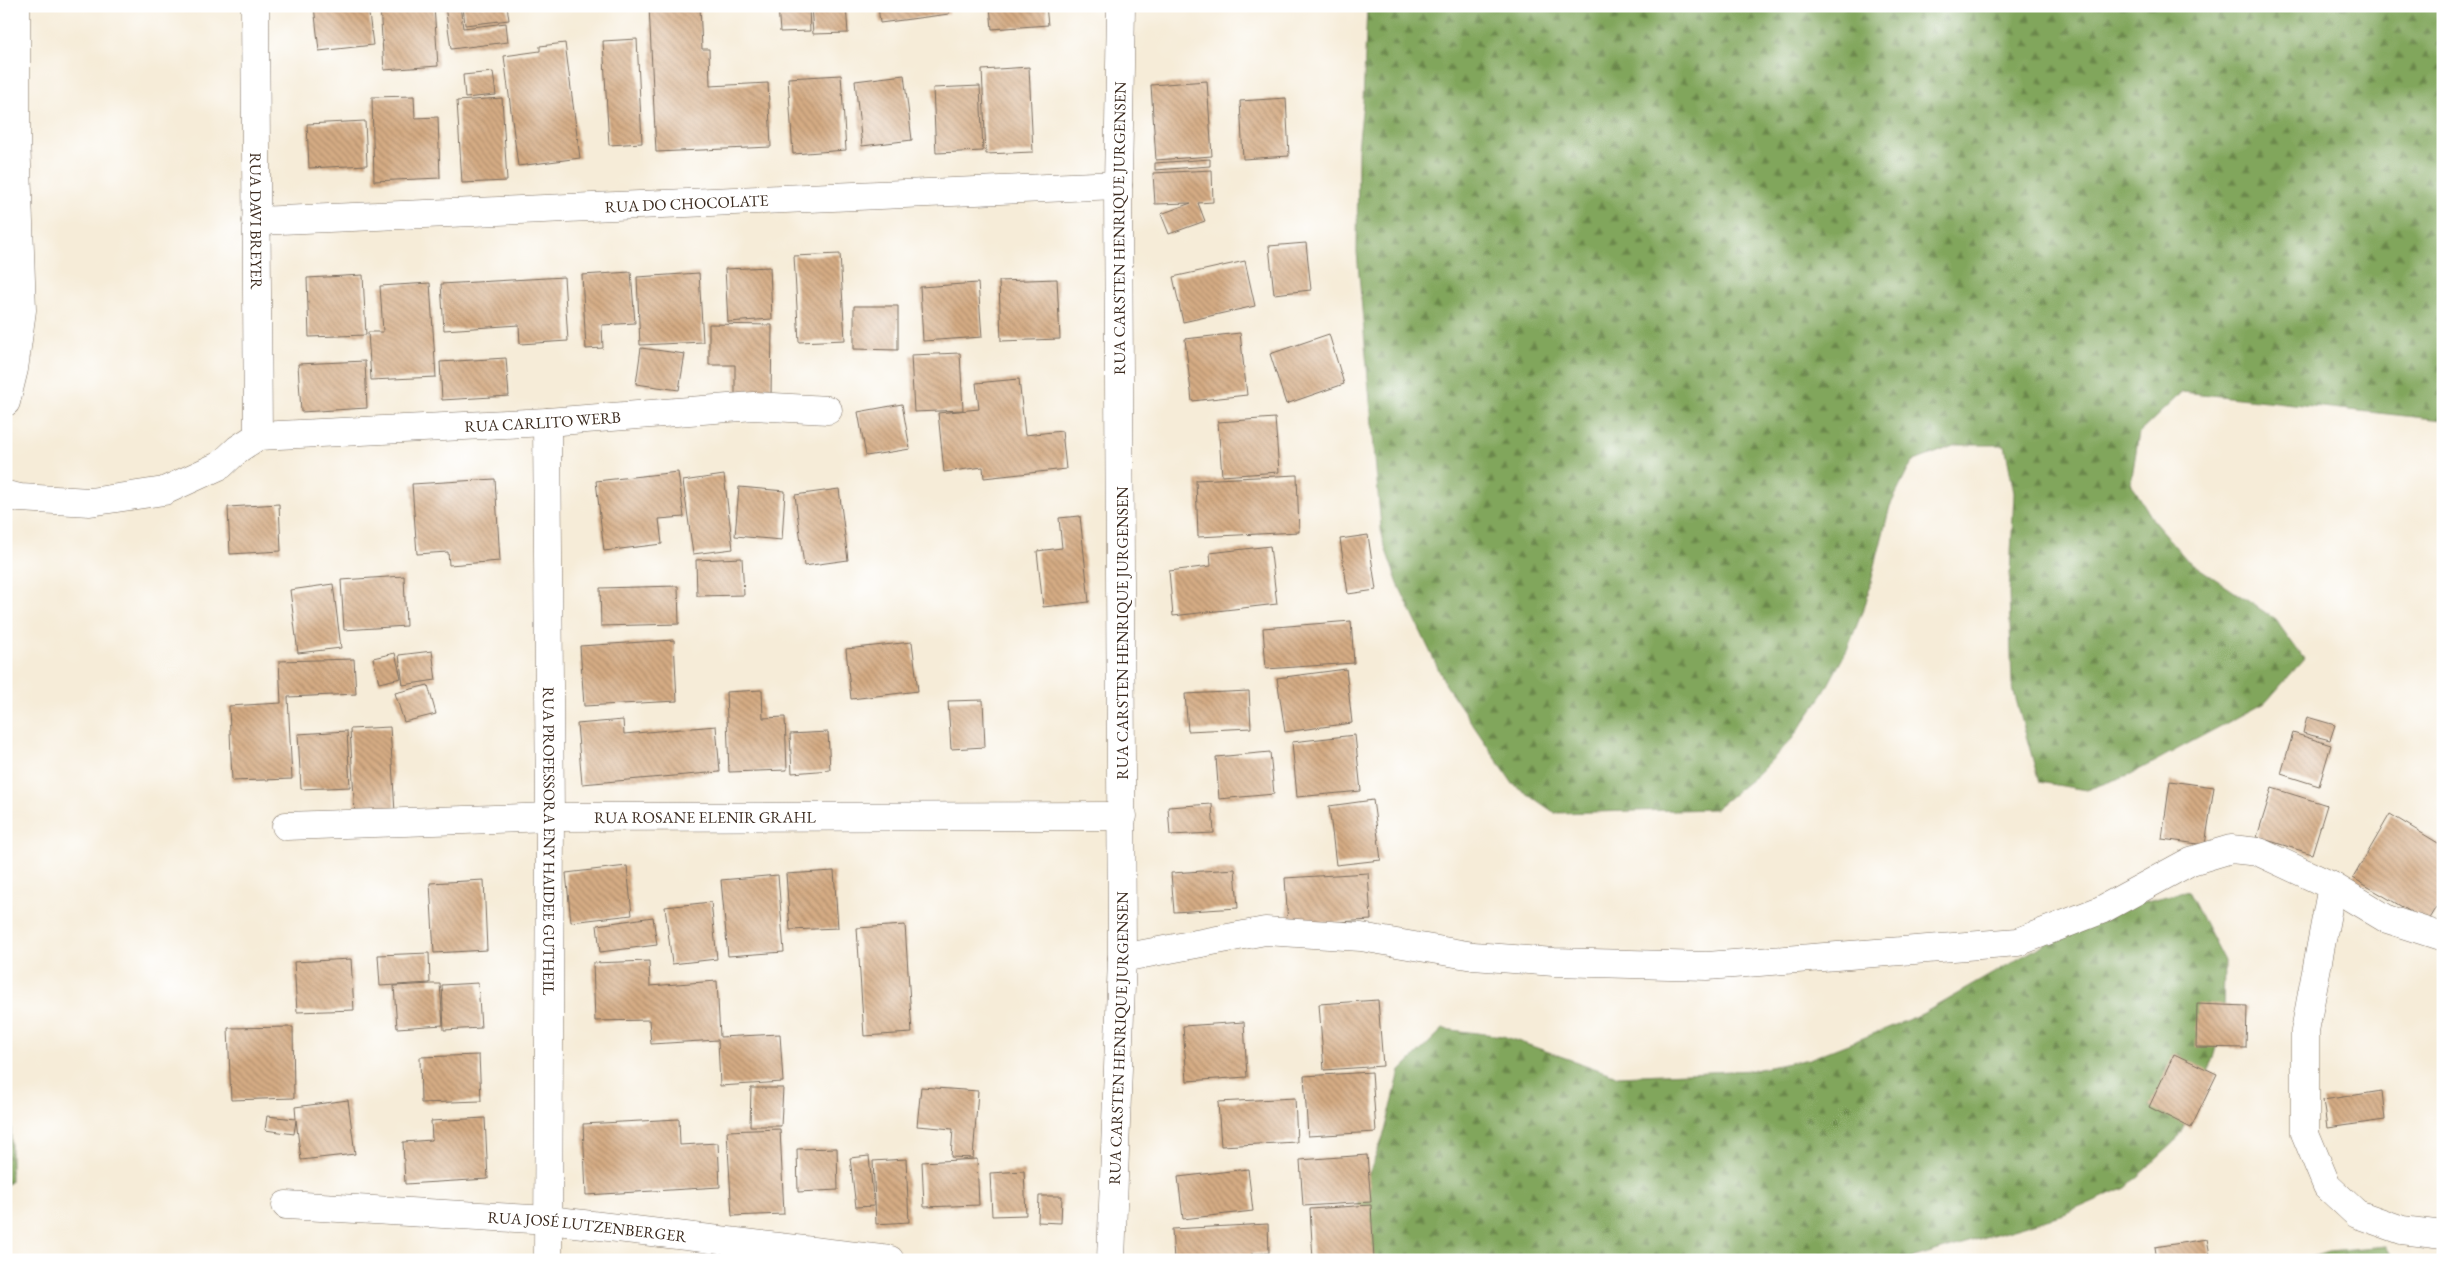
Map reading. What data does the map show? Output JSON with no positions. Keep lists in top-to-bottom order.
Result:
{
  "streets": {
    "street": [
      "RUA DO CHOCOLATE",
      "RUA DAVI BREYER",
      "RUA CARSTEN HENRIQUE JURGENSEN",
      "RUA CARLITO WERB",
      "RUA ROSANE ELENIR GRAHL",
      "RUA PROFESSORA ENY HAIDEE GUTHEIL",
      "RUA JOSÉ LUTZENBERGER"
    ]
  },
  "crossings": [
    ["RUA DO CHOCOLATE", "RUA DAVI BREYER"],
    ["RUA DO CHOCOLATE", "RUA CARSTEN HENRIQUE JURGENSEN"],
    ["RUA DAVI BREYER", "RUA CARLITO WERB"],
    ["RUA CARSTEN HENRIQUE JURGENSEN", "RUA ROSANE ELENIR GRAHL"],
    ["RUA CARLITO WERB", "RUA PROFESSORA ENY HAIDEE GUTHEIL"],
    ["RUA ROSANE ELENIR GRAHL", "RUA PROFESSORA ENY HAIDEE GUTHEIL"],
    ["RUA PROFESSORA ENY HAIDEE GUTHEIL", "RUA JOSÉ LUTZENBERGER"]
  ]
}
